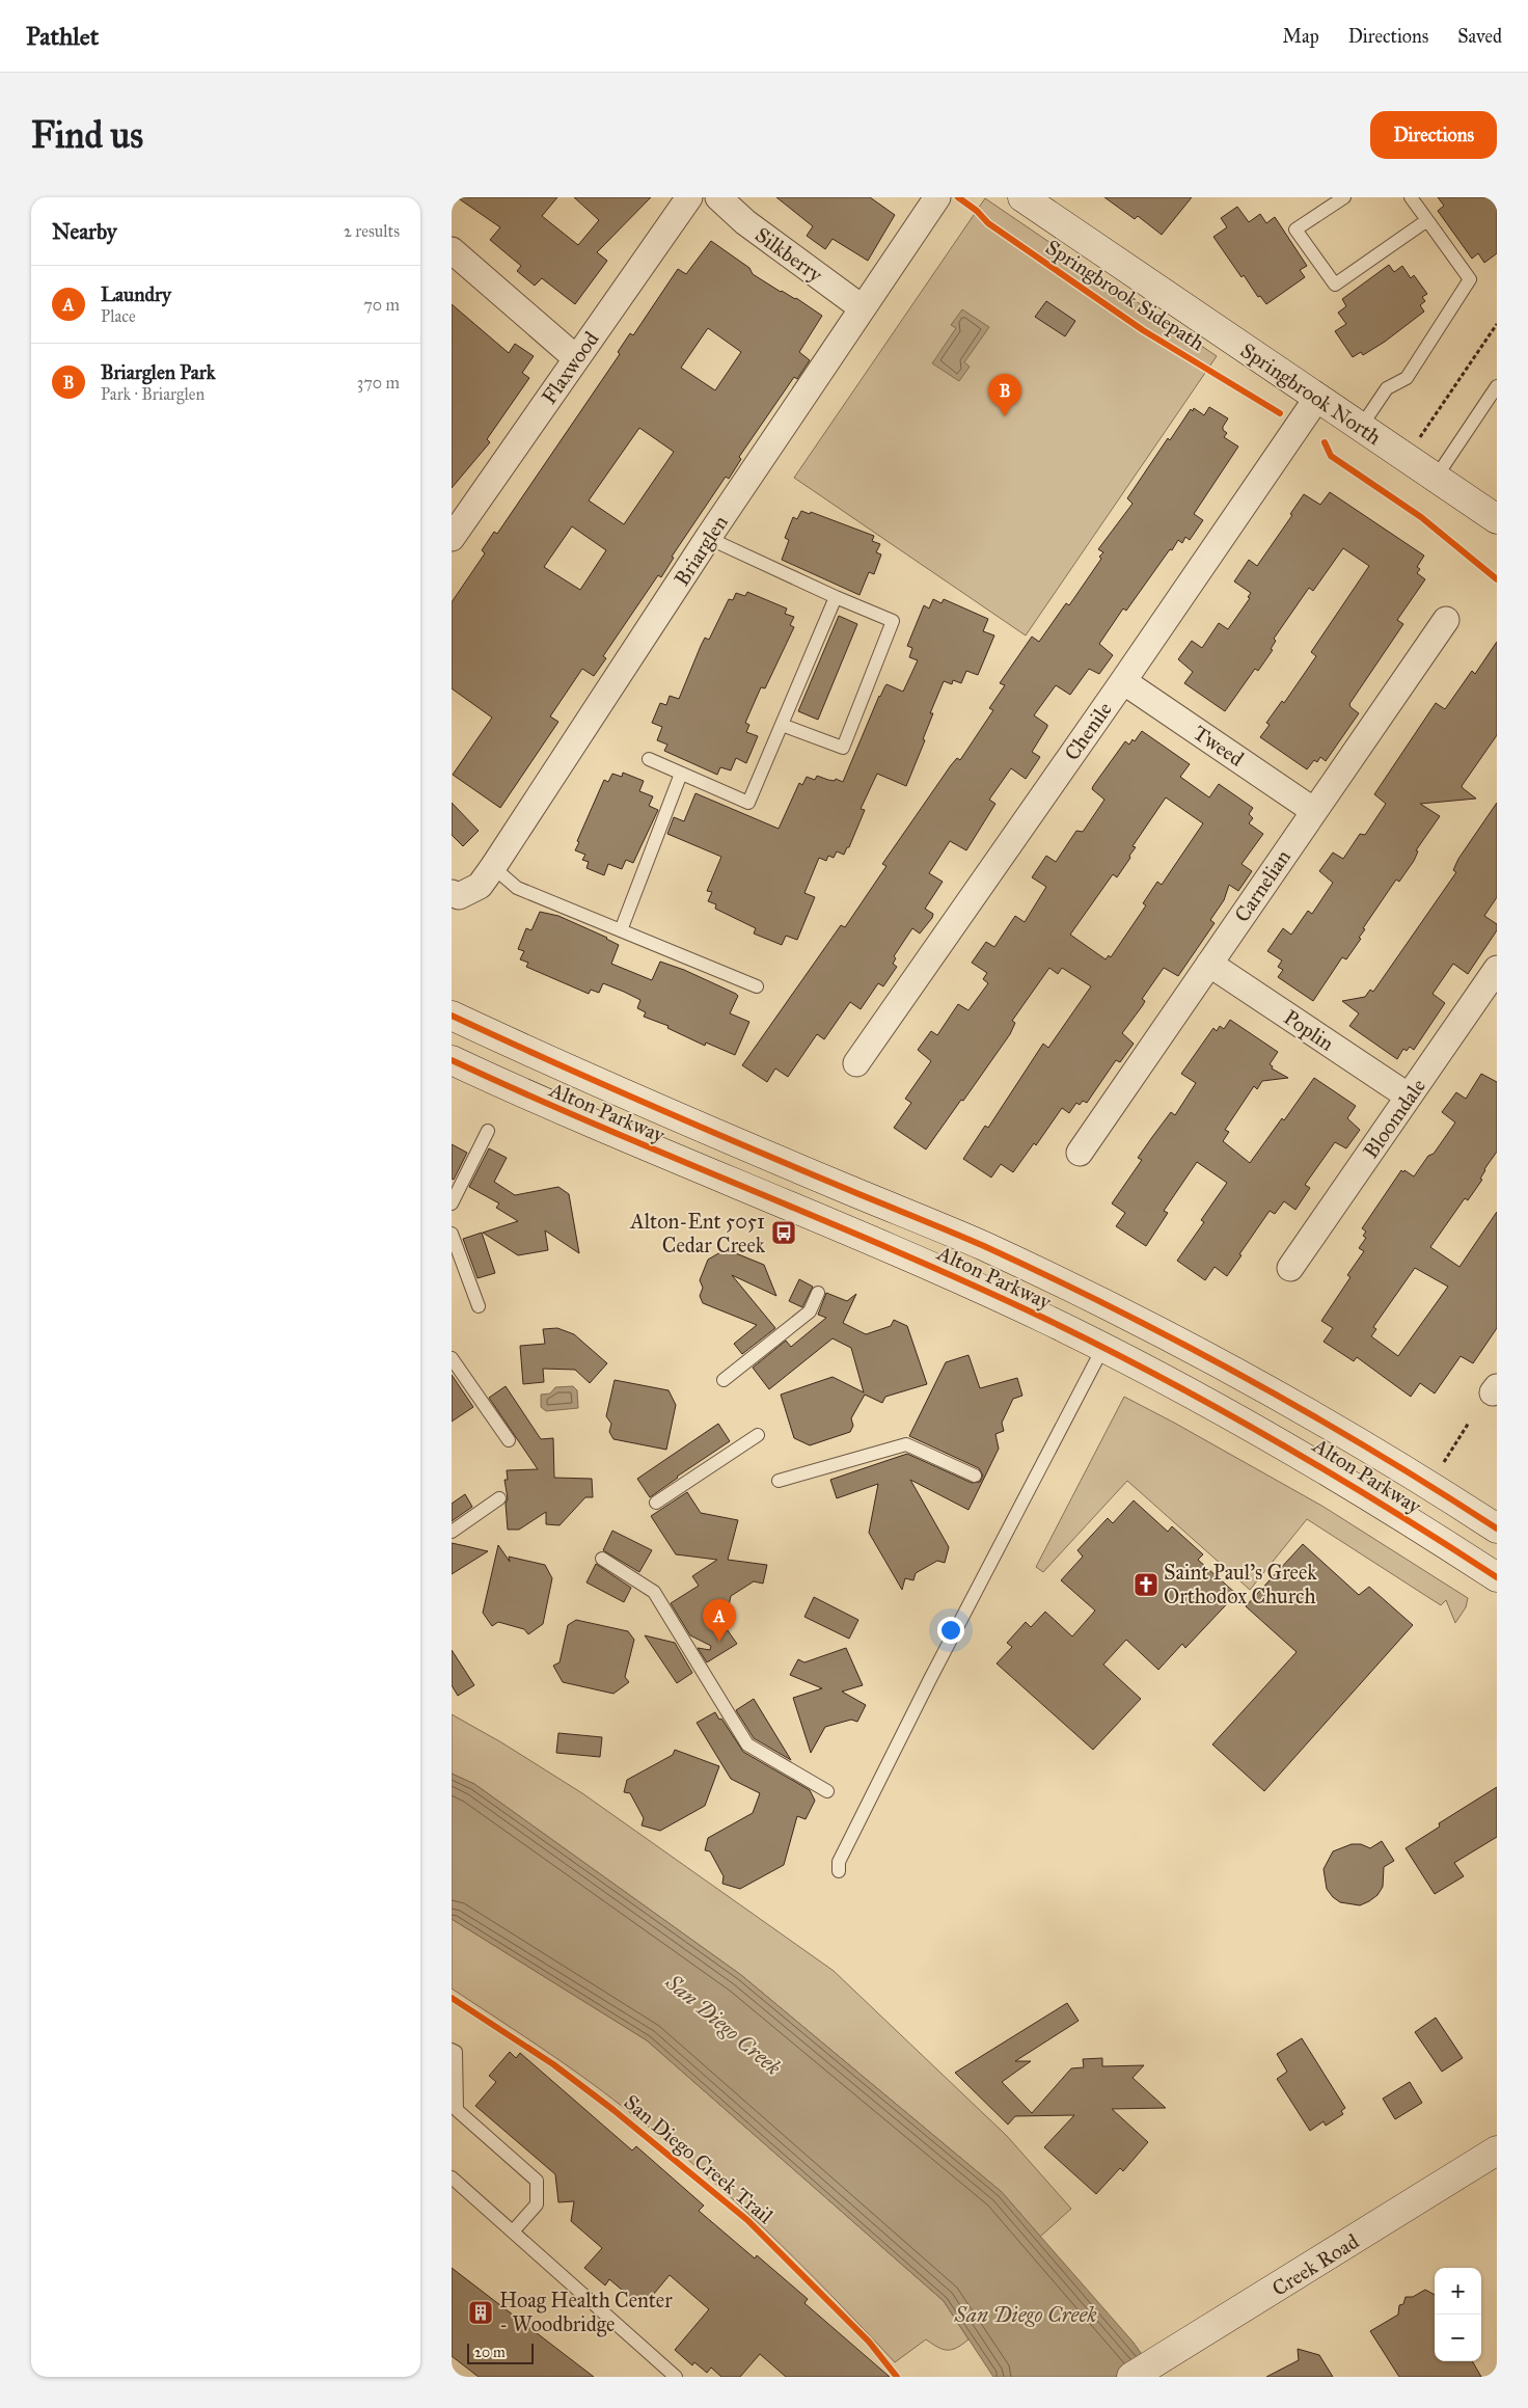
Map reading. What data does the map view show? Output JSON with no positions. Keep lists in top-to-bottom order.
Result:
{
  "streets": {
    "main road": ["Springbrook North", "Alton Parkway", "Creek Road"],
    "street": [
      "Silkberry",
      "Flaxwood",
      "Briarglen",
      "Chenile",
      "Tweed",
      "Carnelian",
      "Poplin",
      "Bloomdale"
    ],
    "cycle path": ["Springbrook Sidepath", "San Diego Creek Trail"]
  },
  "crossings": [
    ["Silkberry", "Briarglen"],
    ["Springbrook North", "Chenile"],
    ["Chenile", "Tweed"],
    ["Tweed", "Carnelian"],
    ["Carnelian", "Poplin"],
    ["Poplin", "Bloomdale"]
  ],
  "water": ["San Diego Creek"],
  "places": {
    "bus stop": ["Alton-Ent 5051 Cedar Creek"],
    "church": ["Saint Paul's Greek Orthodox Church"],
    "building": ["Hoag Health Center - Woodbridge"]
  },
  "scale_bar": "20 m",
  "page": {
    "header": "Pathlet",
    "nav": ["Map", "Directions", "Saved"],
    "buttons": "Directions",
    "title": "Find us",
    "heading": ["Nearby", "2 results"],
    "list": [
      {
        "mark": "A",
        "name": "Laundry",
        "note": "Place",
        "value": "70 m"
      },
      {
        "mark": "B",
        "name": "Briarglen Park",
        "note": "Park · Briarglen",
        "value": "370 m"
      }
    ],
    "pins": ["B", "A"],
    "map_buttons": ["+", "−"],
    "scale": "20 m"
  }
}
